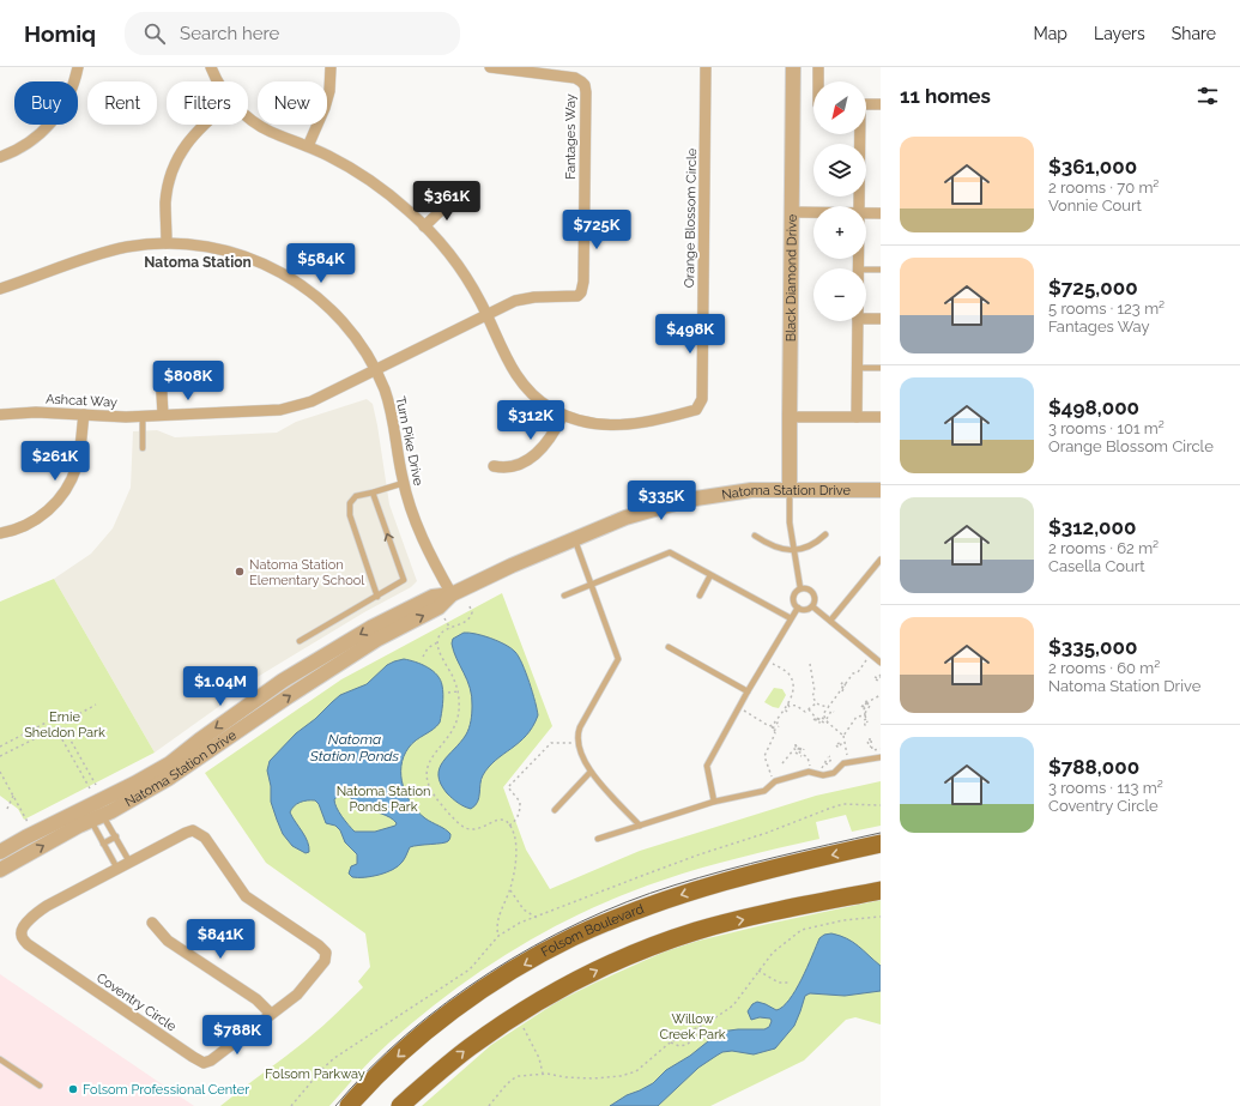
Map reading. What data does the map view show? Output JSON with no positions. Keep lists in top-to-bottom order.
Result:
{
  "streets": {
    "main road": ["Folsom Boulevard"],
    "street": [
      "Fantages Way",
      "Orange Blossom Circle",
      "Black Diamond Drive",
      "Ashcat Way",
      "Turn Pike Drive",
      "Natoma Station Drive",
      "Coventry Circle"
    ]
  },
  "crossings": [
    ["Fantages Way", "Orange Blossom Circle"],
    ["Fantages Way", "Ashcat Way"],
    ["Fantages Way", "Turn Pike Drive"],
    ["Black Diamond Drive", "Natoma Station Drive"],
    ["Ashcat Way", "Turn Pike Drive"],
    ["Turn Pike Drive", "Natoma Station Drive"]
  ],
  "districts": ["Natoma Station"],
  "water": ["Natoma Station Ponds"],
  "parks": [
    "Ernie Sheldon Park",
    "Natoma Station Ponds Park",
    "Willow Creek Park",
    "Folsom Parkway"
  ],
  "places": ["Natoma Station Elementary School", "Folsom Professional Center"],
  "north": "bottom left",
  "page": {
    "header": "Homiq",
    "search": "Search here",
    "nav": ["Map", "Layers", "Share"],
    "heading": "11 homes",
    "map_buttons": ["+", "−"],
    "chip": [
      "Buy",
      "Rent",
      "Filters",
      "New"
    ],
    "list": [
      {
        "name": "$361,000",
        "note": "2 rooms · 70 m² · Vonnie Court"
      },
      {
        "name": "$725,000",
        "note": "5 rooms · 123 m² · Fantages Way"
      },
      {
        "name": "$498,000",
        "note": "3 rooms · 101 m² · Orange Blossom Circle"
      },
      {
        "name": "$312,000",
        "note": "2 rooms · 62 m² · Casella Court"
      },
      {
        "name": "$335,000",
        "note": "2 rooms · 60 m² · Natoma Station Drive"
      },
      {
        "name": "$788,000",
        "note": "3 rooms · 113 m² · Coventry Circle"
      }
    ],
    "price": [
      "$361K",
      "$725K",
      "$584K",
      "$498K",
      "$808K",
      "$312K",
      "$261K",
      "$335K",
      "$1.04M",
      "$841K",
      "$788K"
    ]
  }
}
